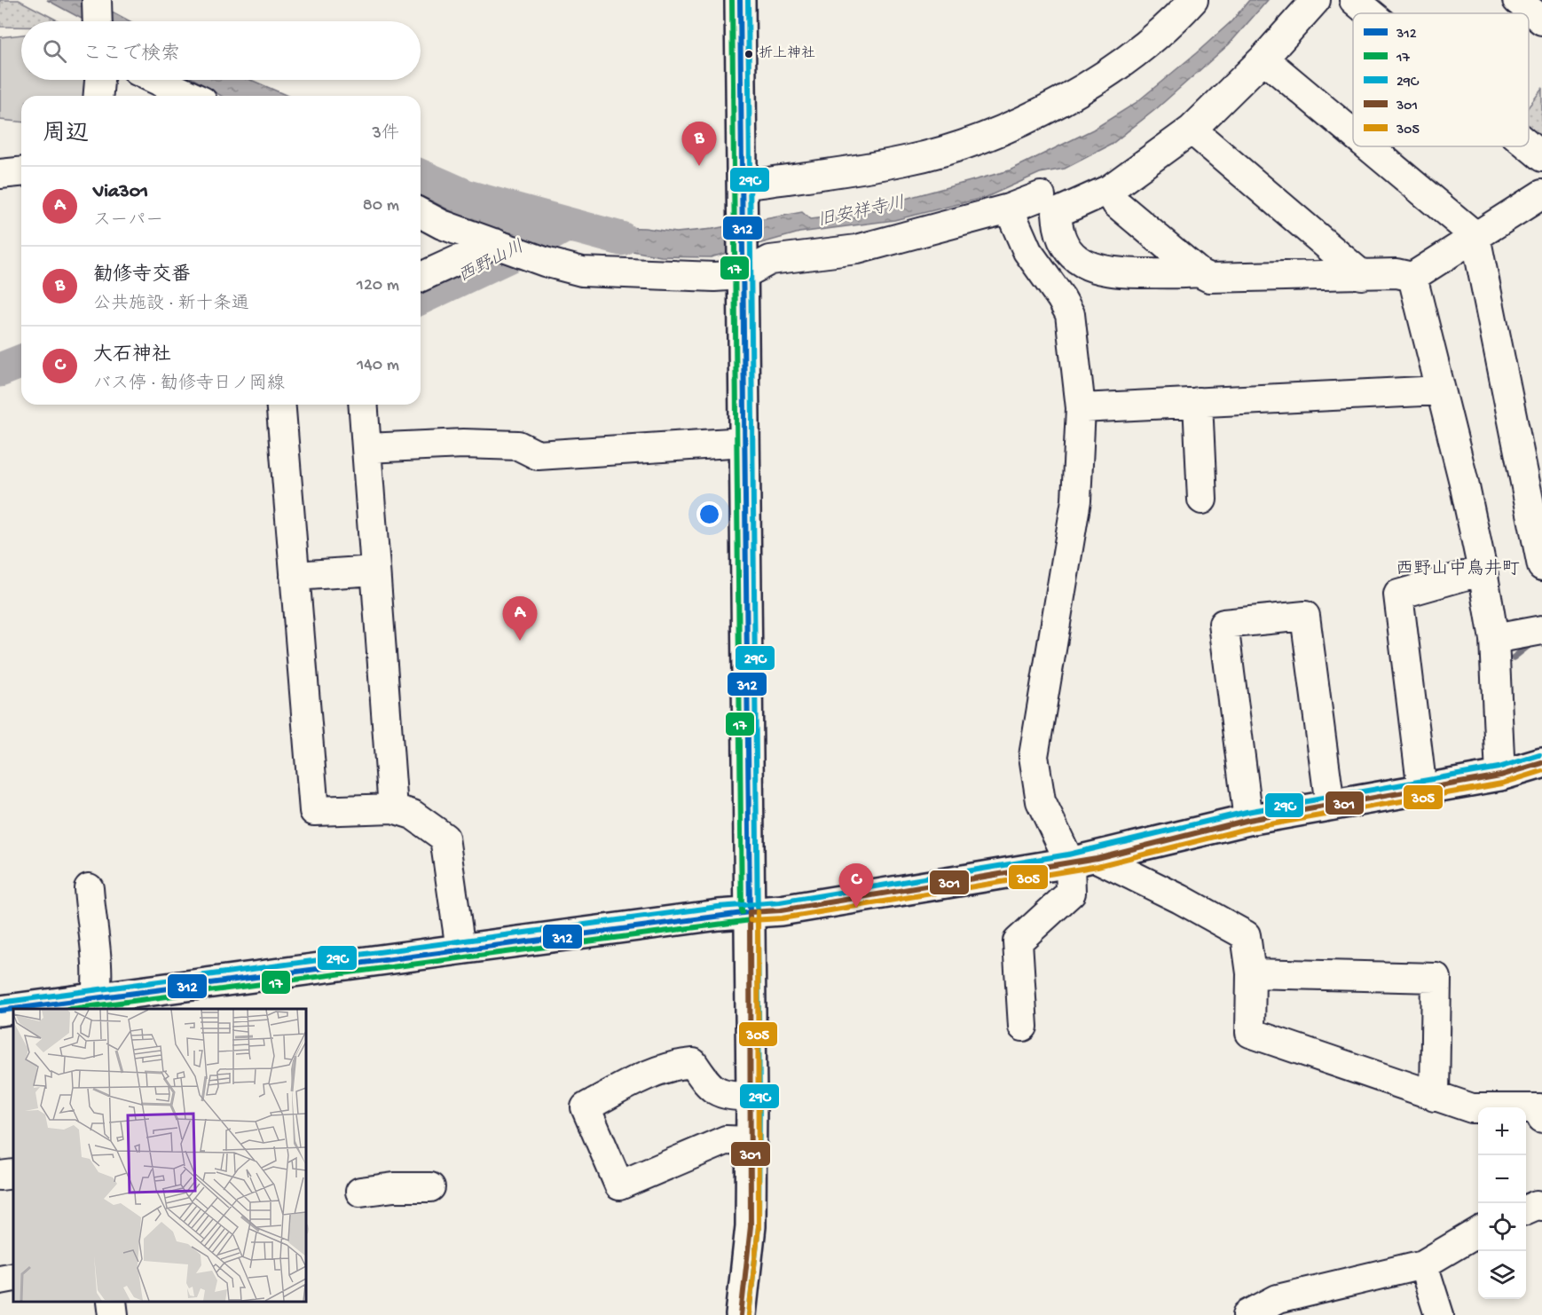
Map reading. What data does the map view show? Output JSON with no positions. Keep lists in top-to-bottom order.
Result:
{
  "districts": ["西野山中鳥井町"],
  "water": ["旧安祥寺川", "西野山川"],
  "places": ["折上神社"],
  "lines": [
    "transit line 312",
    "transit line 17",
    "transit line 29C",
    "transit line 301",
    "transit line 305"
  ],
  "legend": [
    "312",
    "17",
    "29C",
    "301",
    "305"
  ],
  "page": {
    "search": "ここで検索",
    "heading": ["周辺", "3件"],
    "pins": ["B", "A", "C"],
    "list": [
      {
        "mark": "A",
        "name": "Via301",
        "note": "スーパー",
        "value": "80 m"
      },
      {
        "mark": "B",
        "name": "勧修寺交番",
        "note": "公共施設 · 新十条通",
        "value": "120 m"
      },
      {
        "mark": "C",
        "name": "大石神社",
        "note": "バス停 · 勧修寺日ノ岡線",
        "value": "140 m"
      }
    ],
    "map_buttons": ["+", "−"]
  }
}
